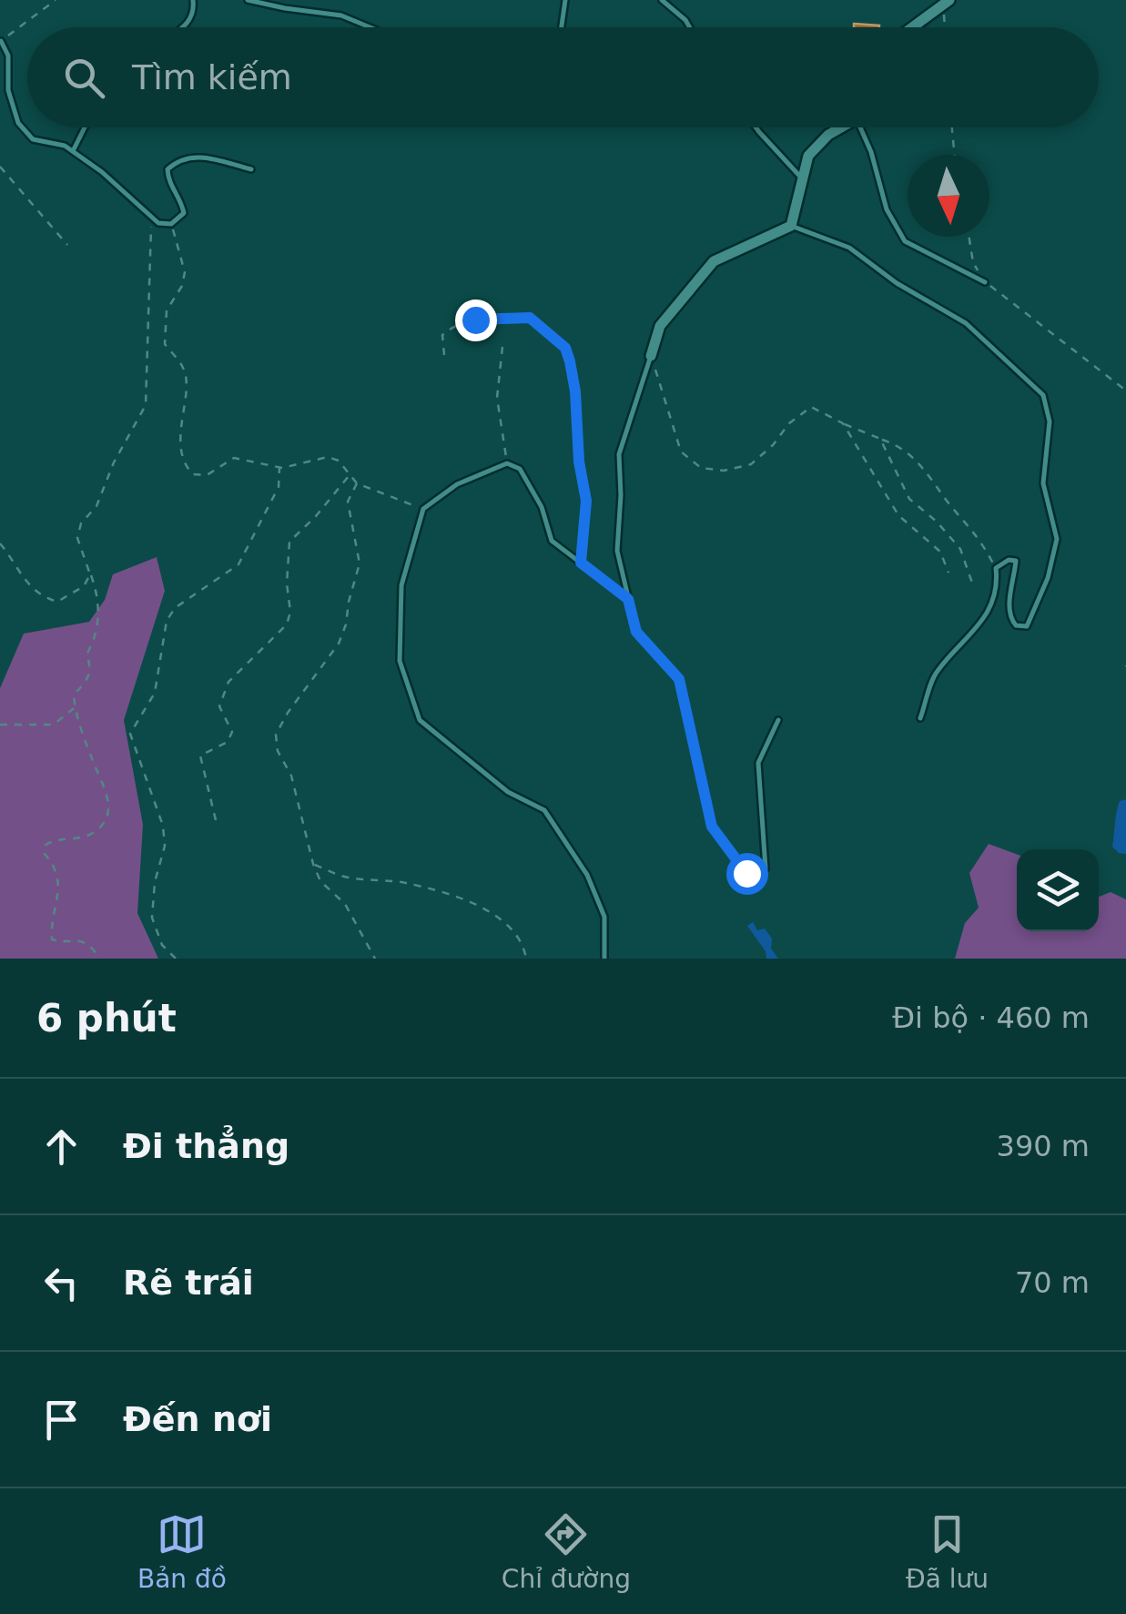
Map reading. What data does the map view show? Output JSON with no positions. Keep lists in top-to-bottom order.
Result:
{
  "north": "bottom",
  "page": {
    "search": "Tìm kiếm",
    "heading": ["6 phút", "Đi bộ · 460 m"],
    "list": [
      ["Đi thẳng", "390 m"],
      ["Rẽ trái", "70 m"],
      "Đến nơi"
    ],
    "nav": ["Bản đồ", "Chỉ đường", "Đã lưu"]
  }
}
